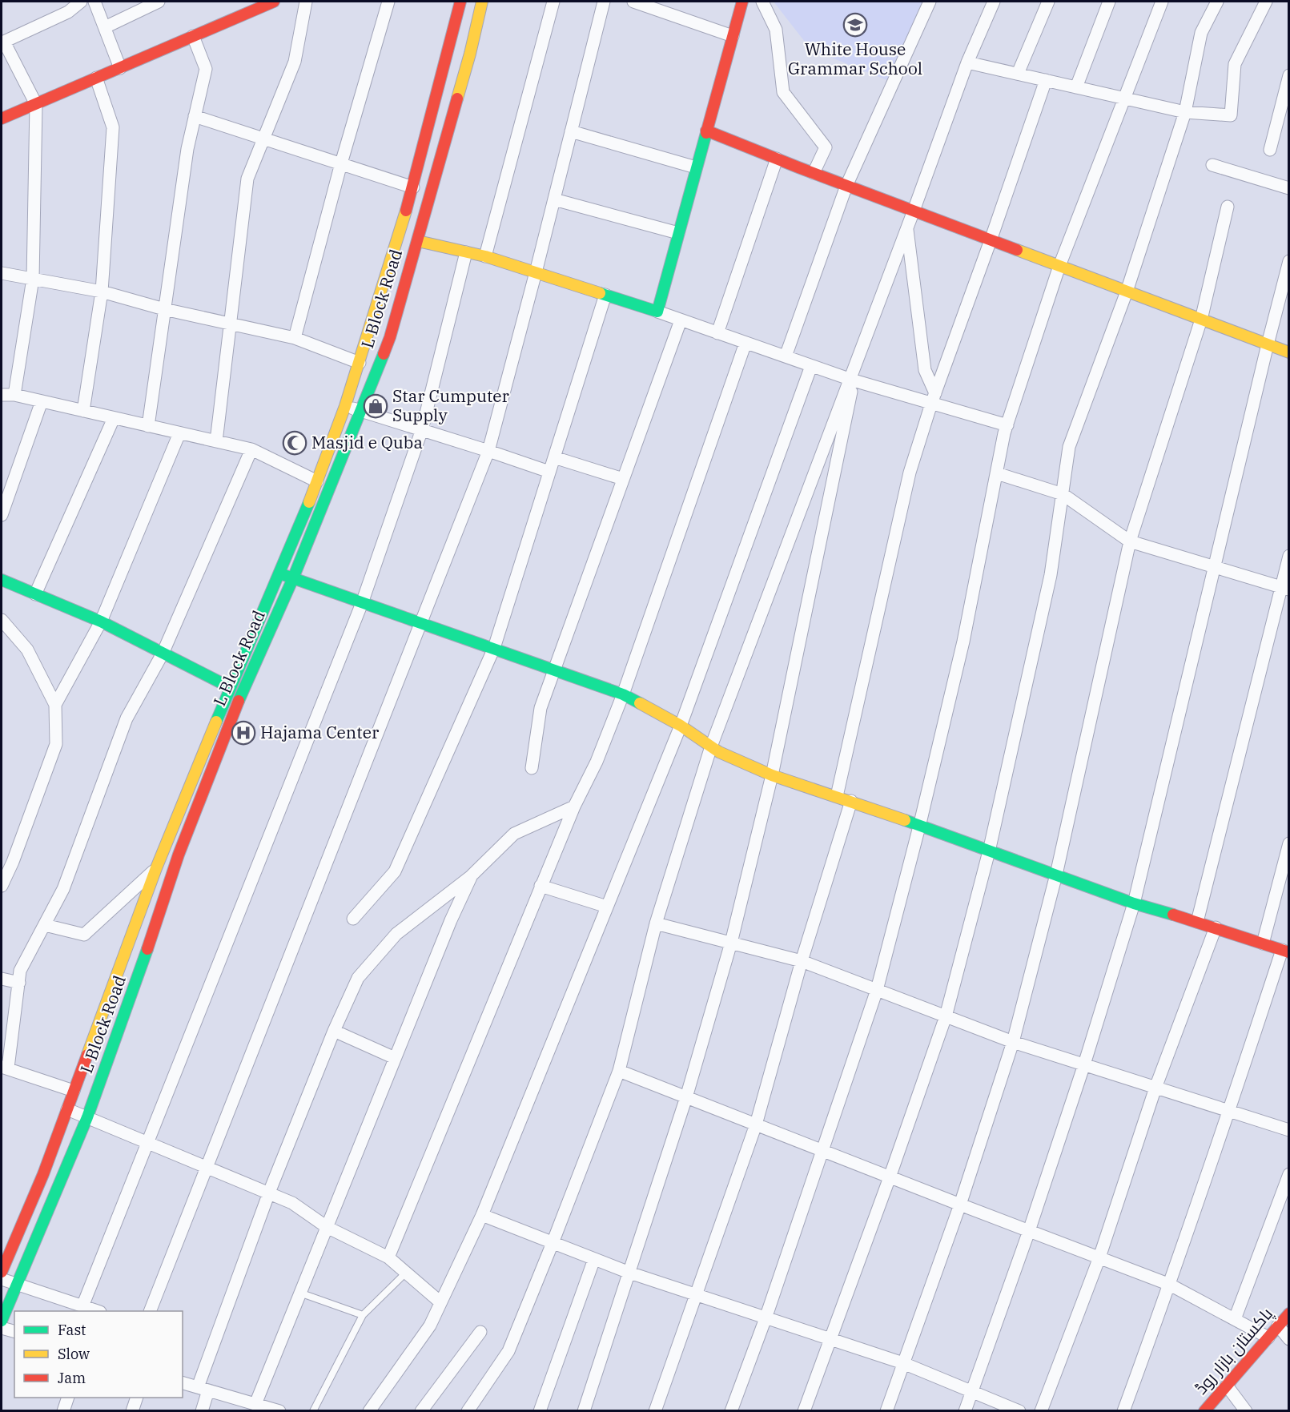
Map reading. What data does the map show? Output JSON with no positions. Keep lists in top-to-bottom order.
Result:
{
  "streets": {
    "street": ["L Block Road", "پاکستان بازار روڈ"]
  },
  "places": {
    "school or university": ["White House Grammar School"],
    "shop": ["Star Cumputer Supply"],
    "mosque": ["Masjid e Quba"],
    "hospital": ["Hajama Center"]
  },
  "legend": ["Fast", "Slow", "Jam"]
}
